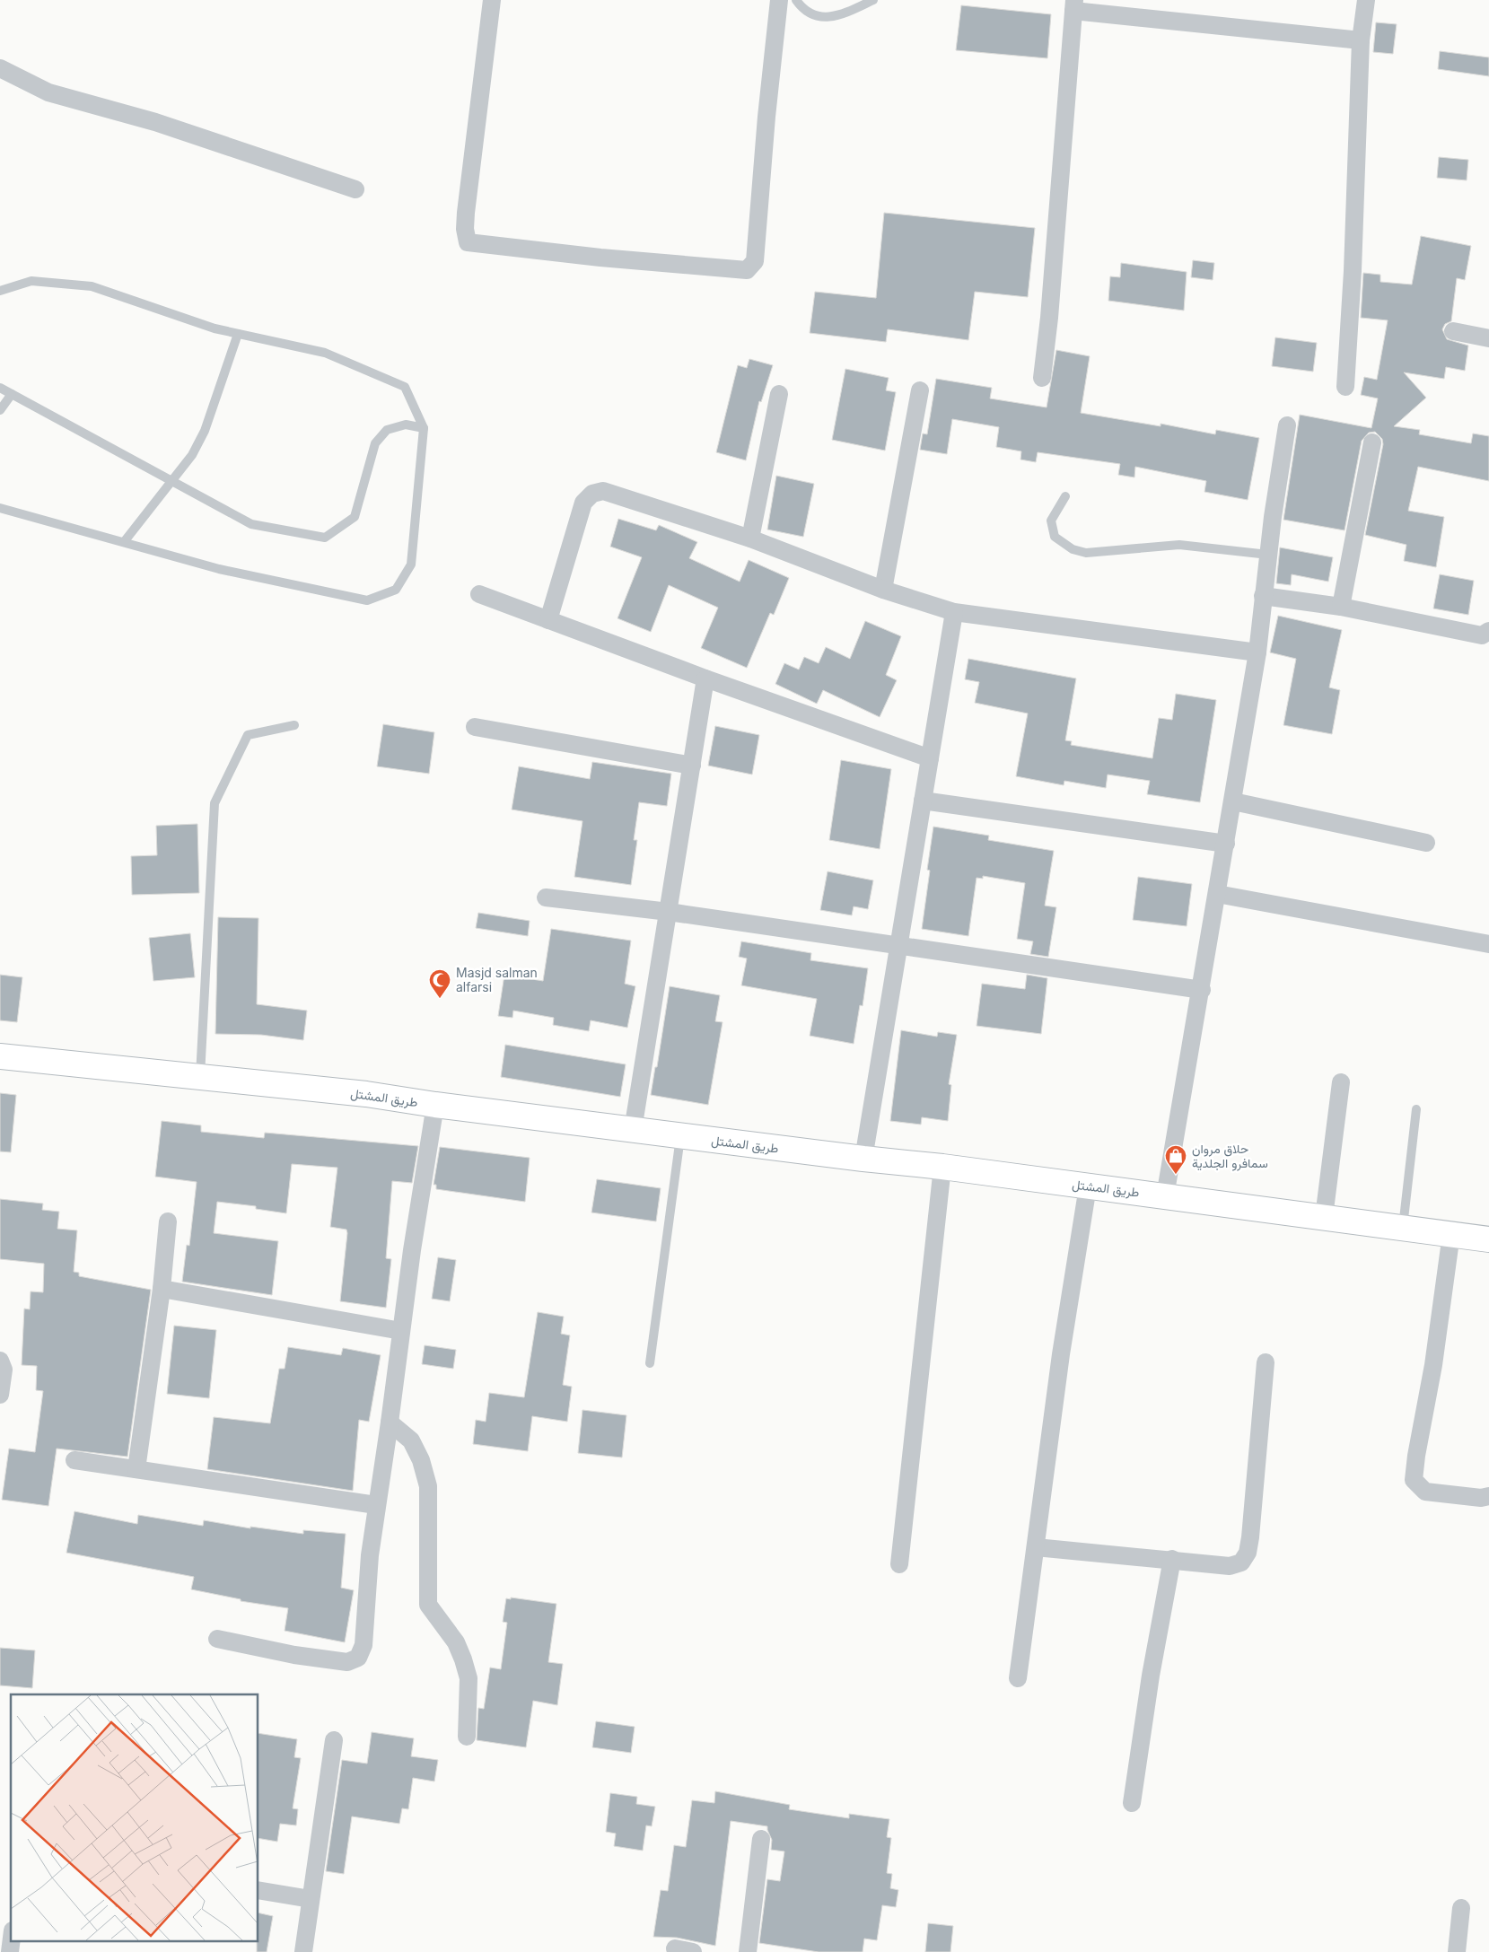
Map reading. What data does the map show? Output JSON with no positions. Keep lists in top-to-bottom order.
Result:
{
  "streets": {
    "main road": ["طريق المشتل"]
  },
  "places": {
    "mosque": ["Masjd salman alfarsi"],
    "shop": ["حلاق مروان سمافرو الجلدية"]
  }
}
